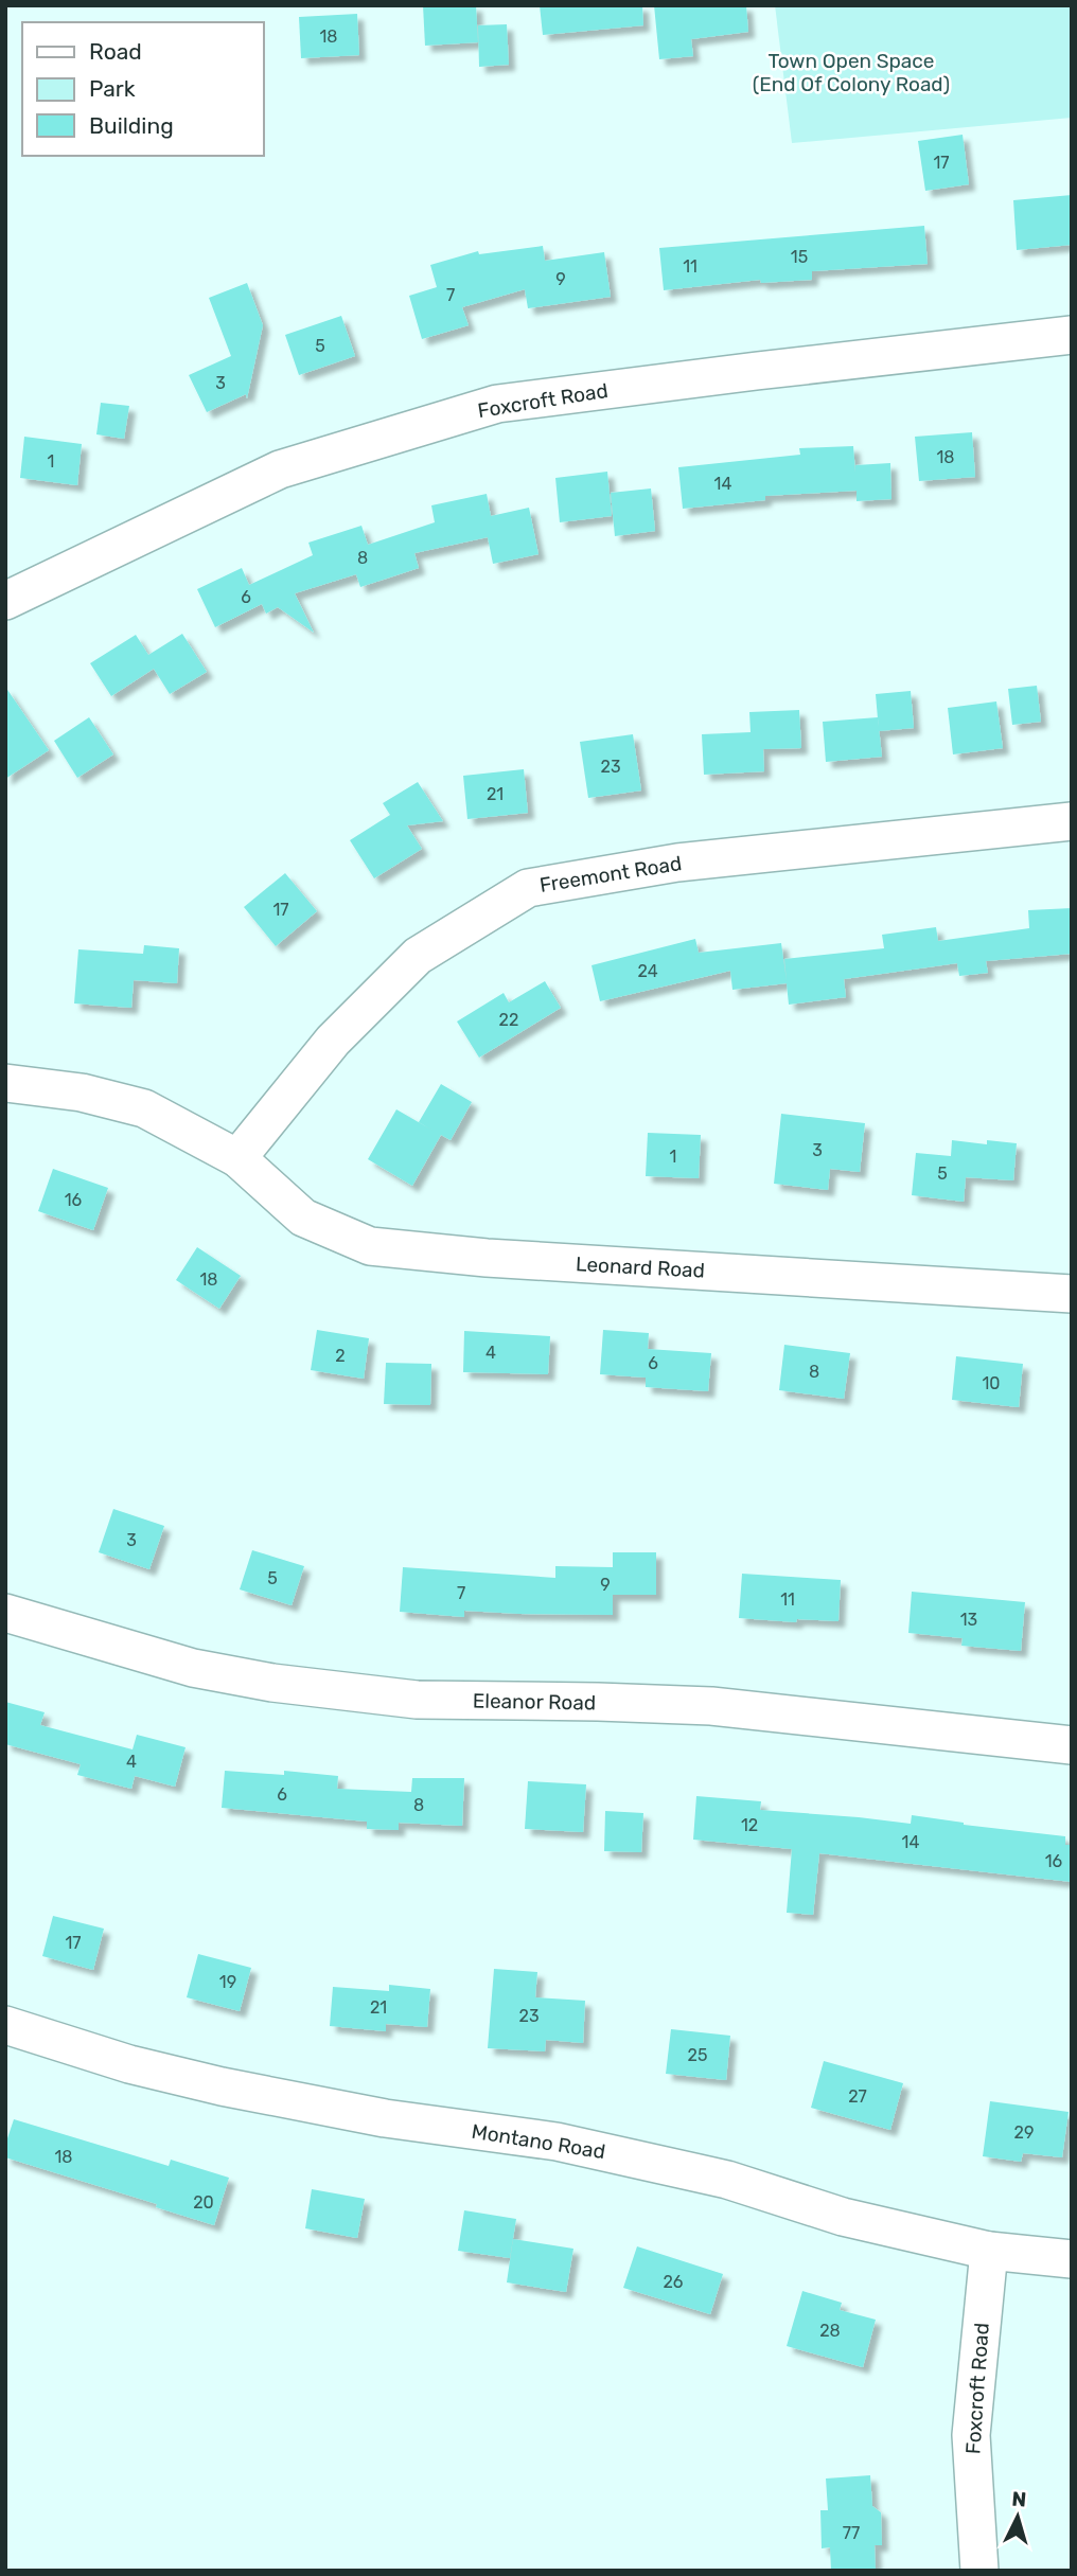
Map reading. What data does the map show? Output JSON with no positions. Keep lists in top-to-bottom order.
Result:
{
  "streets": {
    "street": [
      "Foxcroft Road",
      "Freemont Road",
      "Leonard Road",
      "Eleanor Road",
      "Montano Road"
    ]
  },
  "crossings": [
    ["Foxcroft Road", "Montano Road"],
    ["Freemont Road", "Leonard Road"]
  ],
  "parks": ["Town Open Space (End Of Colony Road)"],
  "house_numbers": [
    "18",
    "17",
    "15",
    "11",
    "9",
    "7",
    "5",
    "3",
    "18",
    "1",
    "14",
    "8",
    "6",
    "23",
    "21",
    "17",
    "24",
    "22",
    "3",
    "1",
    "5",
    "16",
    "18",
    "4",
    "2",
    "6",
    "8",
    "10",
    "3",
    "5",
    "9",
    "7",
    "11",
    "13",
    "4",
    "6",
    "8",
    "12",
    "14",
    "16",
    "17",
    "19",
    "21",
    "23",
    "25",
    "27",
    "29",
    "18",
    "20",
    "26",
    "28",
    "77"
  ],
  "legend": ["Road", "Park", "Building"],
  "north": "top"
}
